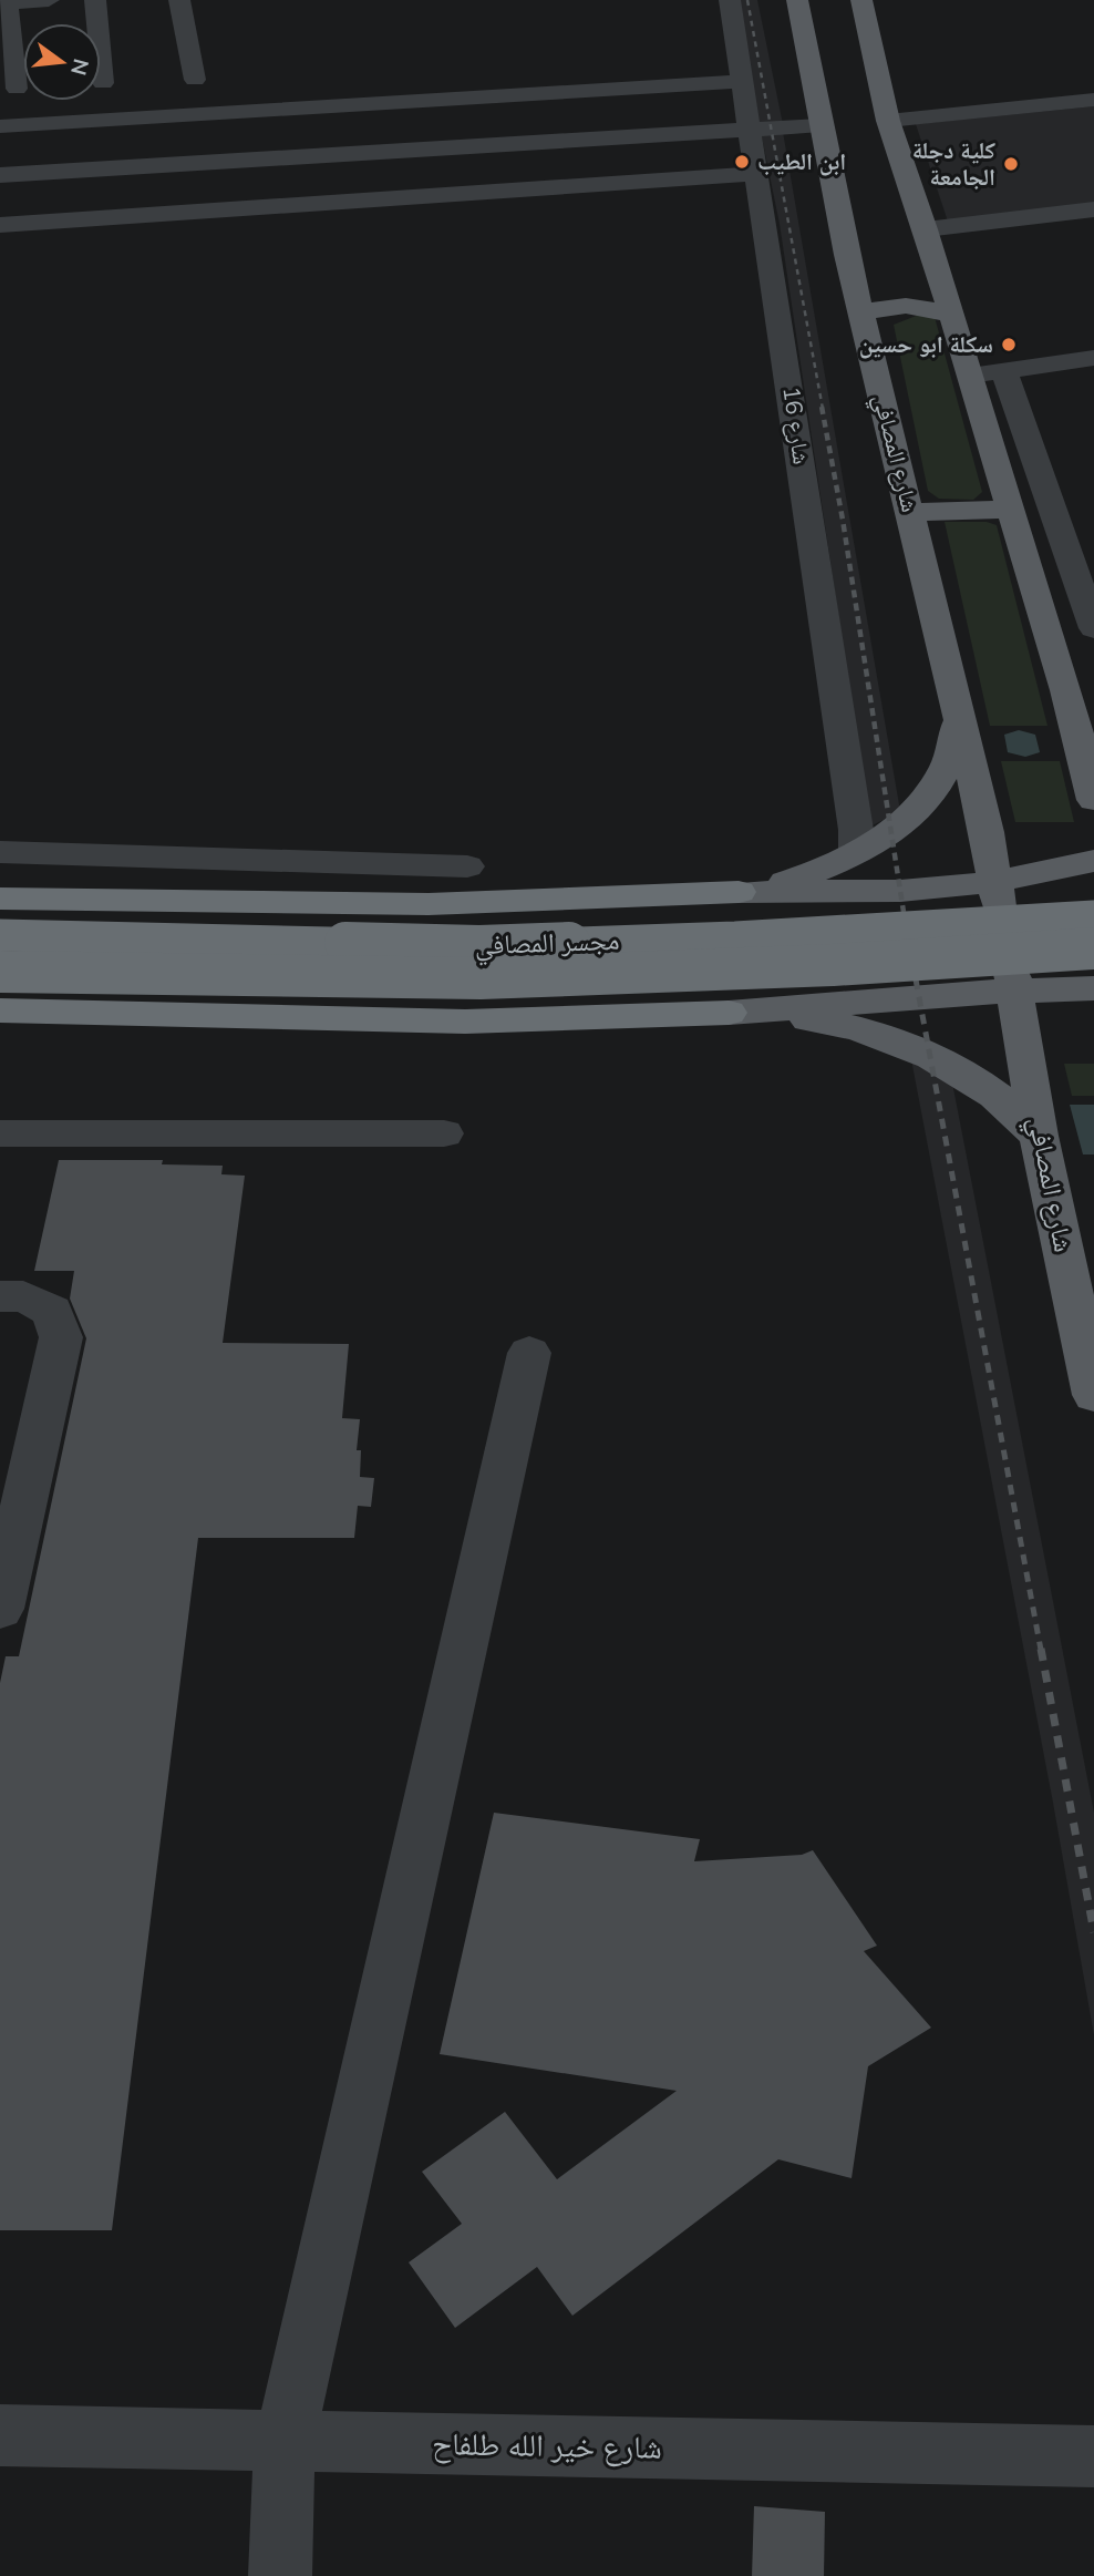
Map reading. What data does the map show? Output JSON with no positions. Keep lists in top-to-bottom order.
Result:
{
  "streets": {
    "highway": ["مجسر المصافي"],
    "main road": ["شارع المصافي"],
    "street": ["شارع 16", "شارع خير الله طلفاح"]
  },
  "places": ["ابن الطيب", "كلية دجلة الجامعة", "سكلة ابو حسين"],
  "north": "right"
}
